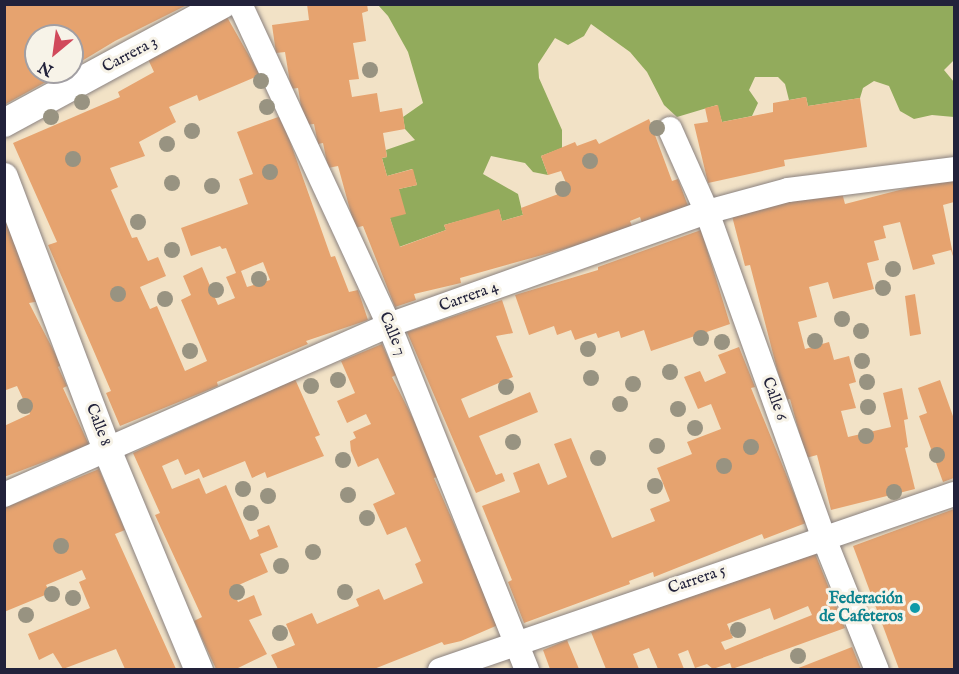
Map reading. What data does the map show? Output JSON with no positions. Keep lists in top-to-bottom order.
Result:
{
  "streets": {
    "street": [
      "Carrera 3",
      "Carrera 4",
      "Calle 7",
      "Calle 6",
      "Calle 8",
      "Carrera 5"
    ]
  },
  "crossings": [
    ["Carrera 4", "Calle 7"],
    ["Carrera 4", "Calle 6"],
    ["Carrera 4", "Calle 8"],
    ["Calle 7", "Carrera 5"],
    ["Calle 6", "Carrera 5"]
  ],
  "places": ["Federación de Cafeteros"],
  "north": "bottom left"
}
